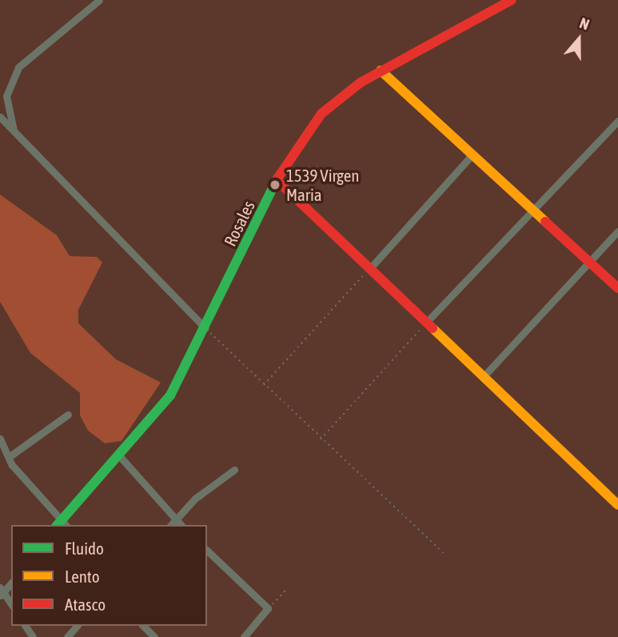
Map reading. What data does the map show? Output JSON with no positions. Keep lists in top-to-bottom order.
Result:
{
  "streets": {
    "street": ["Rosales"]
  },
  "places": ["1539 Virgen Maria"],
  "legend": ["Fluido", "Lento", "Atasco"],
  "north": "top"
}
